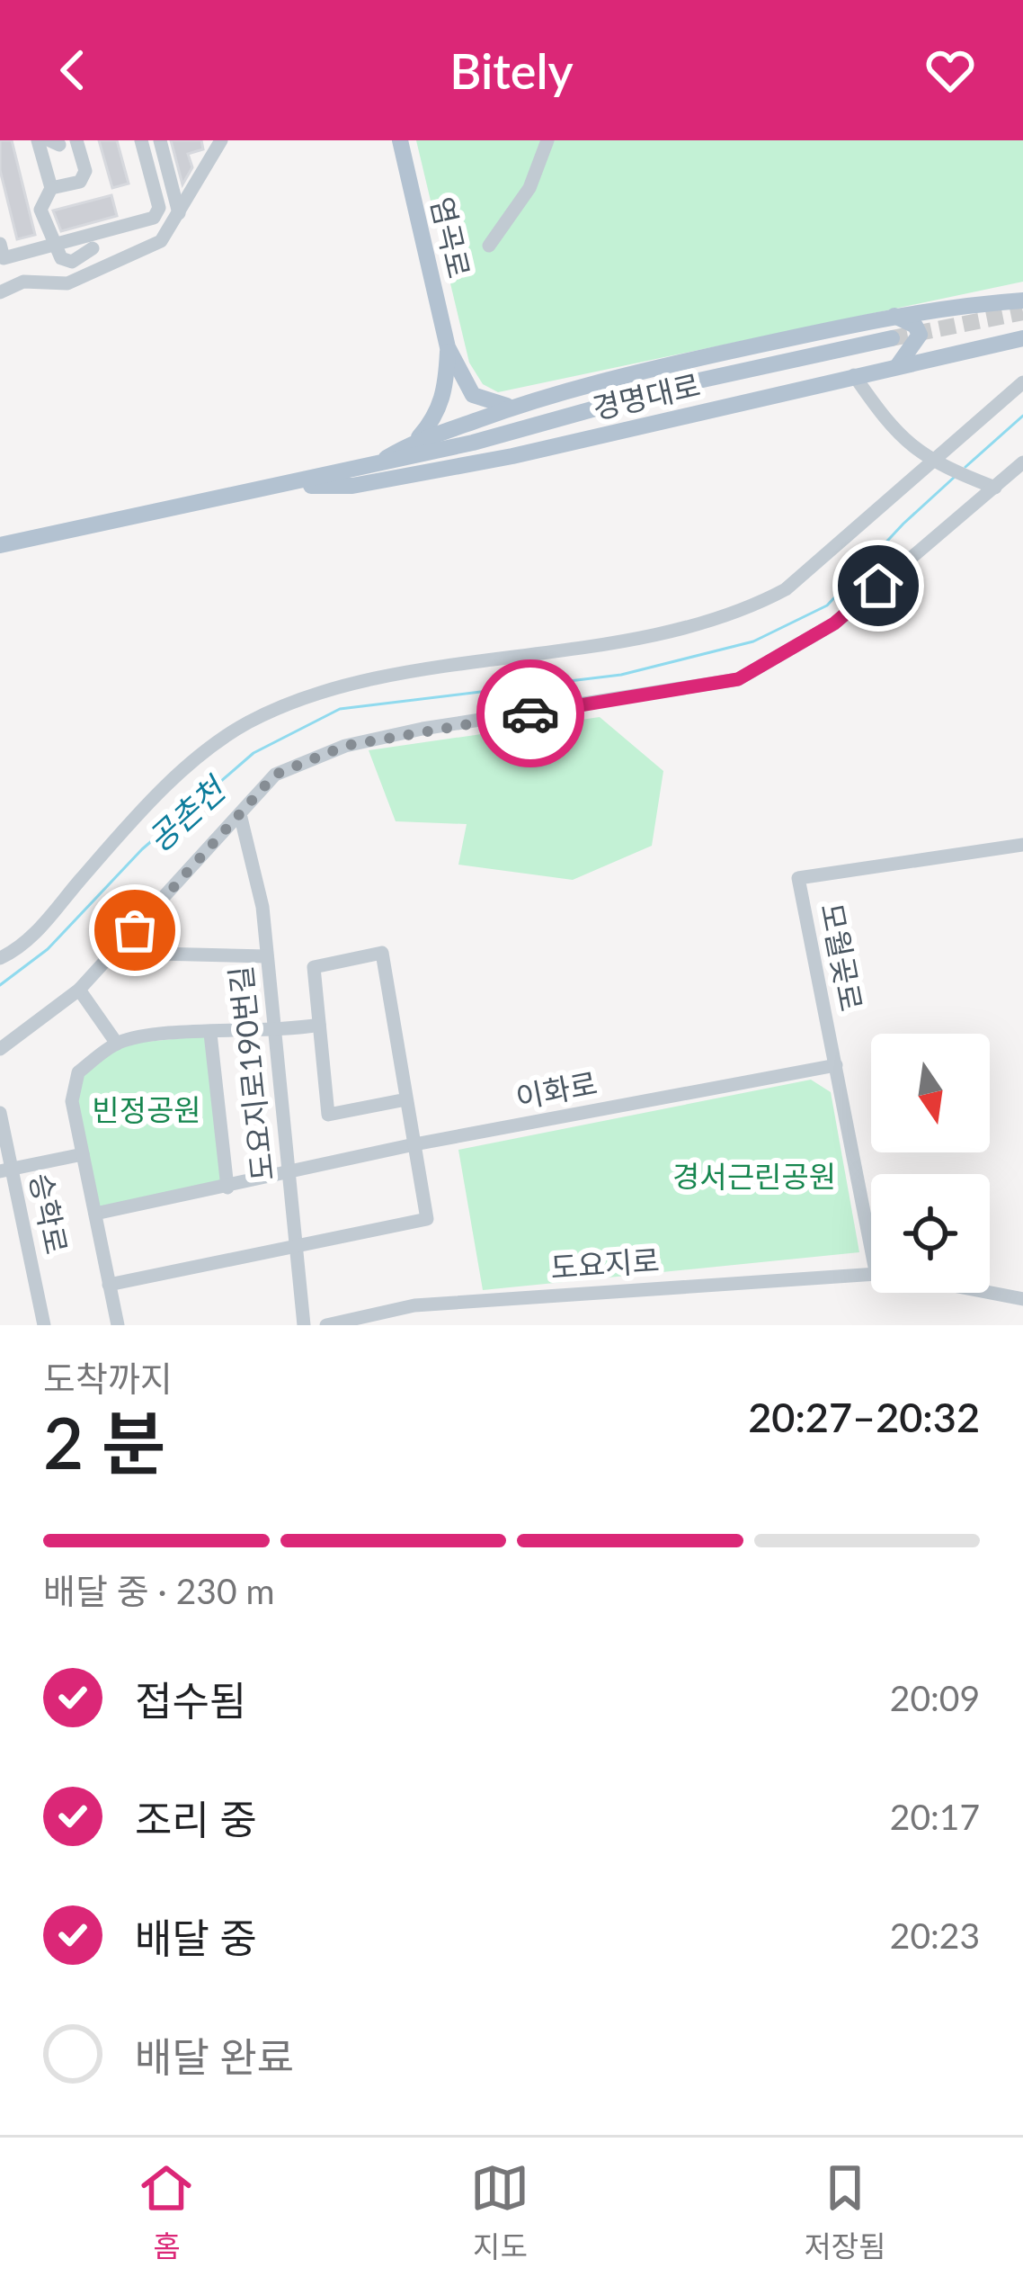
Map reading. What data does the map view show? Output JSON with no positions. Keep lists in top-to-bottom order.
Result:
{
  "streets": {
    "main road": ["염곡로", "경명대로"],
    "street": [
      "모월곶로",
      "도요지로190번길",
      "이화로",
      "승학로",
      "도요지로"
    ]
  },
  "crossings": [
    ["염곡로", "경명대로"],
    ["모월곶로", "이화로"],
    ["도요지로190번길", "이화로"]
  ],
  "water": ["공촌천"],
  "parks": ["빈정공원", "경서근린공원"],
  "north": "bottom",
  "page": {
    "header": "Bitely",
    "heading": ["2 분", "도착까지", "20:27–20:32"],
    "bar": "배달 중 · 230 m",
    "list": [
      ["접수됨", "20:09"],
      ["조리 중", "20:17"],
      ["배달 중", "20:23"],
      "배달 완료"
    ],
    "tabs": ["홈", "지도", "저장됨"]
  }
}
